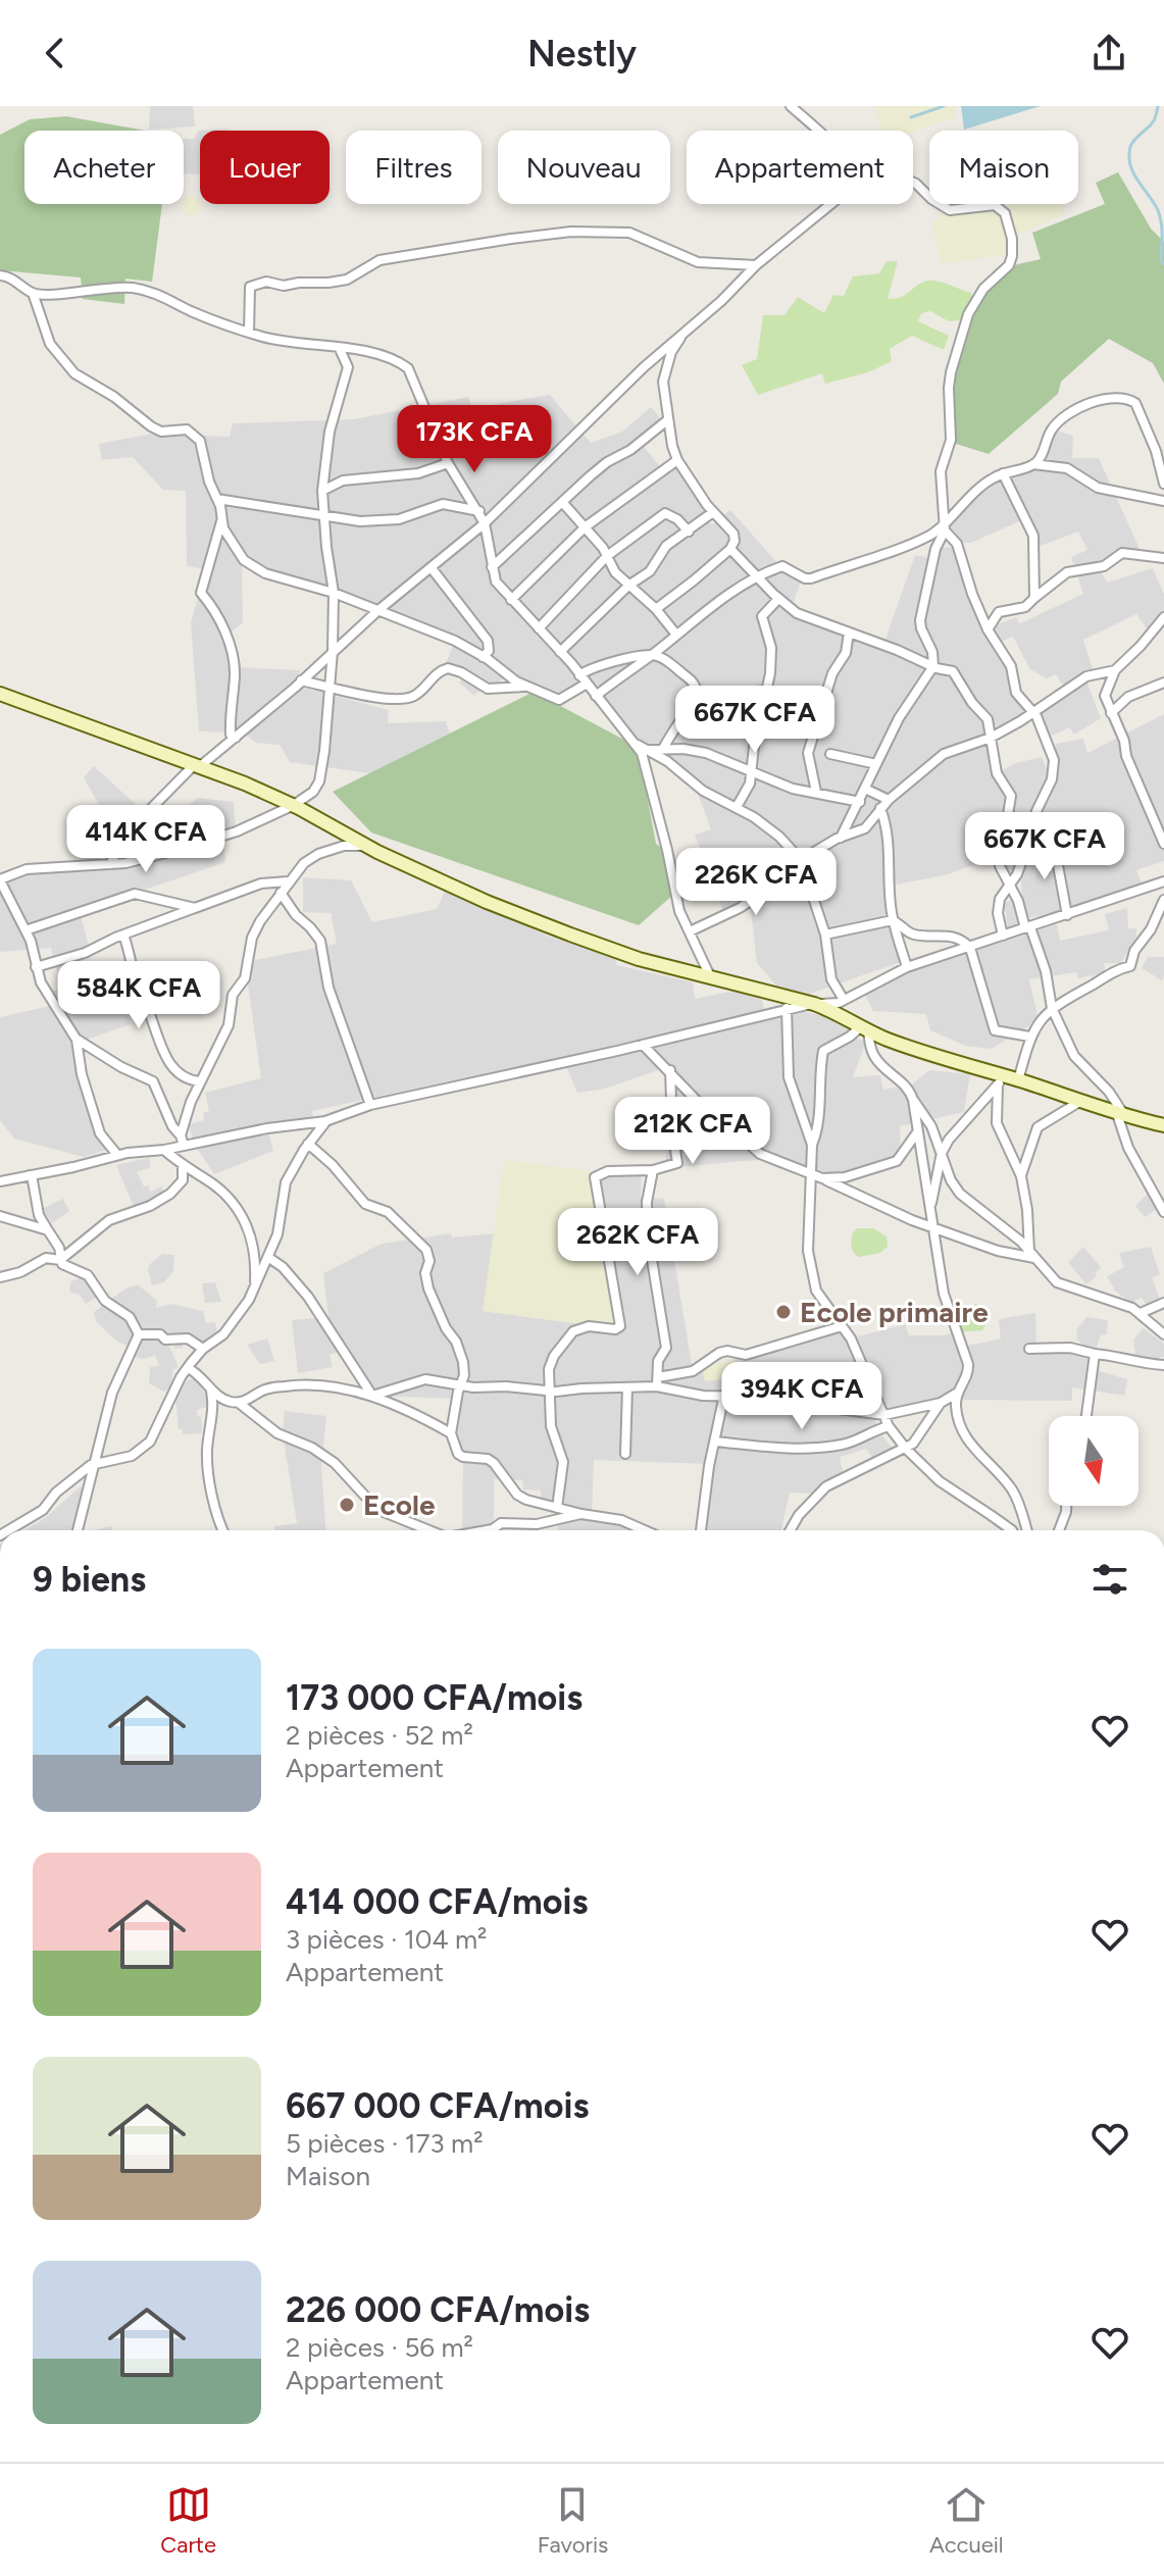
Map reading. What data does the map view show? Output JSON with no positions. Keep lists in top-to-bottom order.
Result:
{
  "places": ["Ecole primaire", "Ecole"],
  "north": "bottom",
  "page": {
    "header": "Nestly",
    "chip": [
      "Acheter",
      "Louer",
      "Filtres",
      "Nouveau",
      "Appartement",
      "Maison"
    ],
    "price": [
      "173K CFA",
      "667K CFA",
      "414K CFA",
      "667K CFA",
      "226K CFA",
      "584K CFA",
      "212K CFA",
      "262K CFA",
      "394K CFA"
    ],
    "heading": "9 biens",
    "list": [
      {
        "name": "173 000 CFA/mois",
        "note": "2 pièces · 52 m² · Appartement"
      },
      {
        "name": "414 000 CFA/mois",
        "note": "3 pièces · 104 m² · Appartement"
      },
      {
        "name": "667 000 CFA/mois",
        "note": "5 pièces · 173 m² · Maison"
      },
      {
        "name": "226 000 CFA/mois",
        "note": "2 pièces · 56 m² · Appartement"
      }
    ],
    "tabs": ["Carte", "Favoris", "Accueil"]
  }
}
